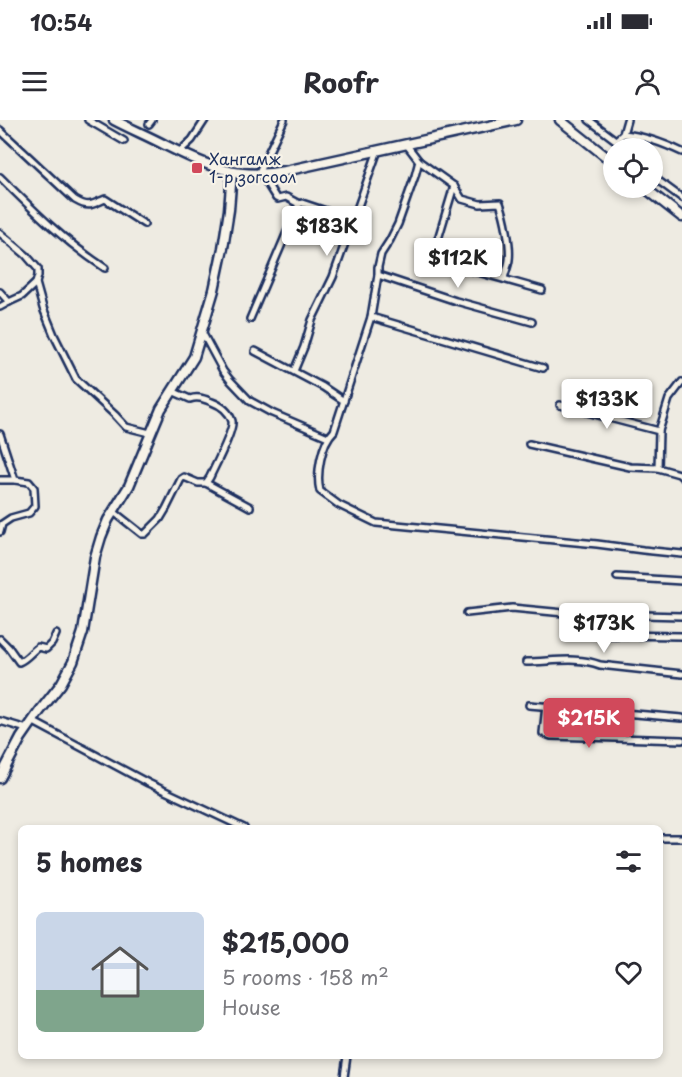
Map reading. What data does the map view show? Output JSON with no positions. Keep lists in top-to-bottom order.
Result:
{
  "places": {
    "transit": ["Хангамж 1-р зогсоол"]
  },
  "page": {
    "status": "10:54",
    "header": "Roofr",
    "price": [
      "$183K",
      "$112K",
      "$133K",
      "$173K",
      "$215K"
    ],
    "heading": "5 homes",
    "list": [
      {
        "name": "$215,000",
        "note": "5 rooms · 158 m² · House"
      }
    ]
  }
}
